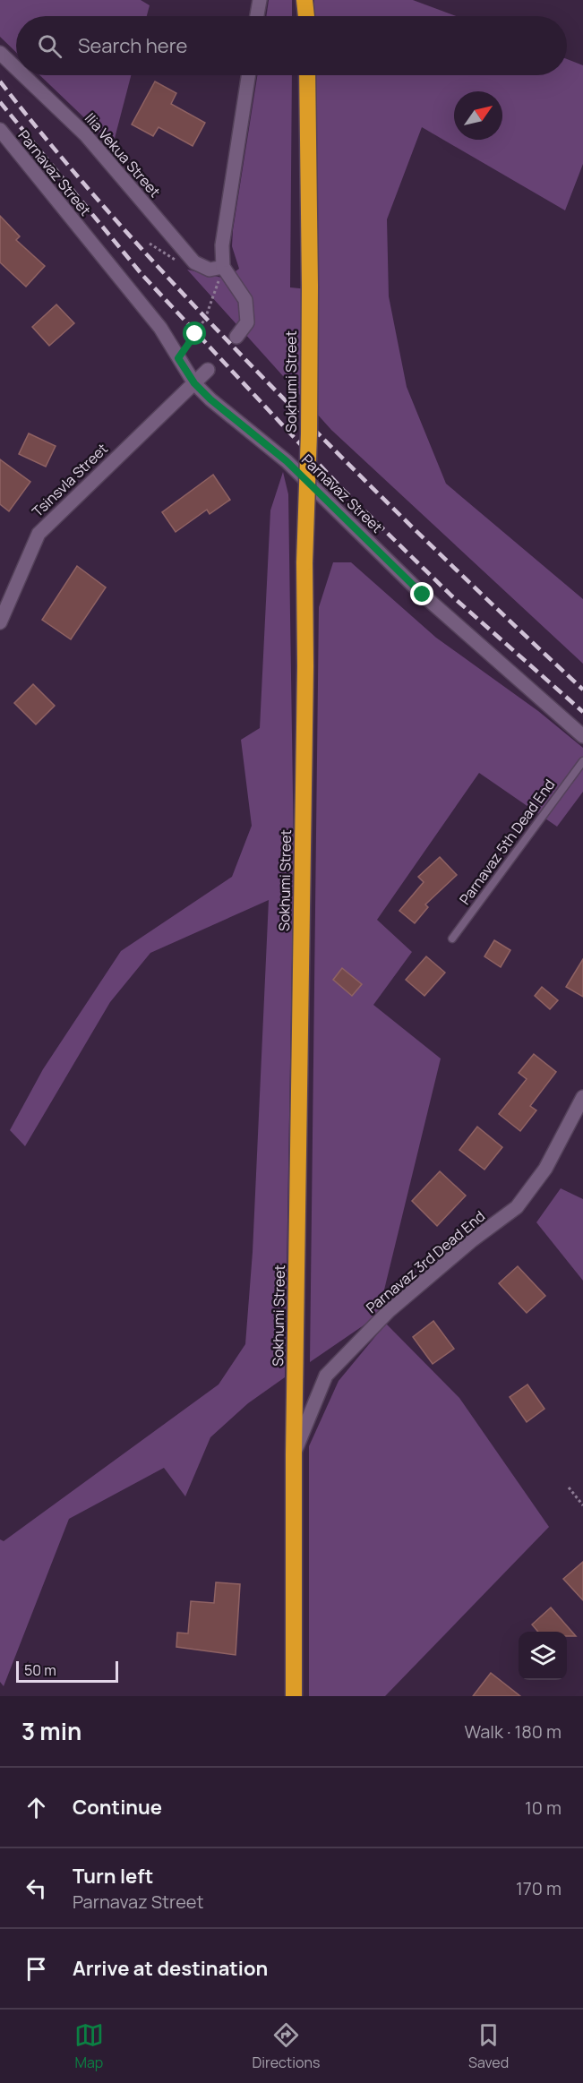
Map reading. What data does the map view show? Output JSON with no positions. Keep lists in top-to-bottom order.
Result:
{
  "streets": {
    "highway": ["Sokhumi Street"],
    "street": [
      "Ilia Vekua Street",
      "Parnavaz Street",
      "Tsinsvla Street",
      "Parnavaz 3rd Dead End"
    ],
    "lane": ["Parnavaz 5th Dead End"]
  },
  "crossings": [
    ["Parnavaz Street", "Tsinsvla Street"],
    ["Sokhumi Street", "Parnavaz 3rd Dead End"]
  ],
  "scale_bar": "50 m",
  "north": "top right",
  "page": {
    "search": "Search here",
    "scale": "50 m",
    "heading": ["3 min", "Walk · 180 m"],
    "list": [
      ["Continue", "10 m"],
      ["Turn left", "Parnavaz Street", "170 m"],
      "Arrive at destination"
    ],
    "nav": ["Map", "Directions", "Saved"]
  }
}
